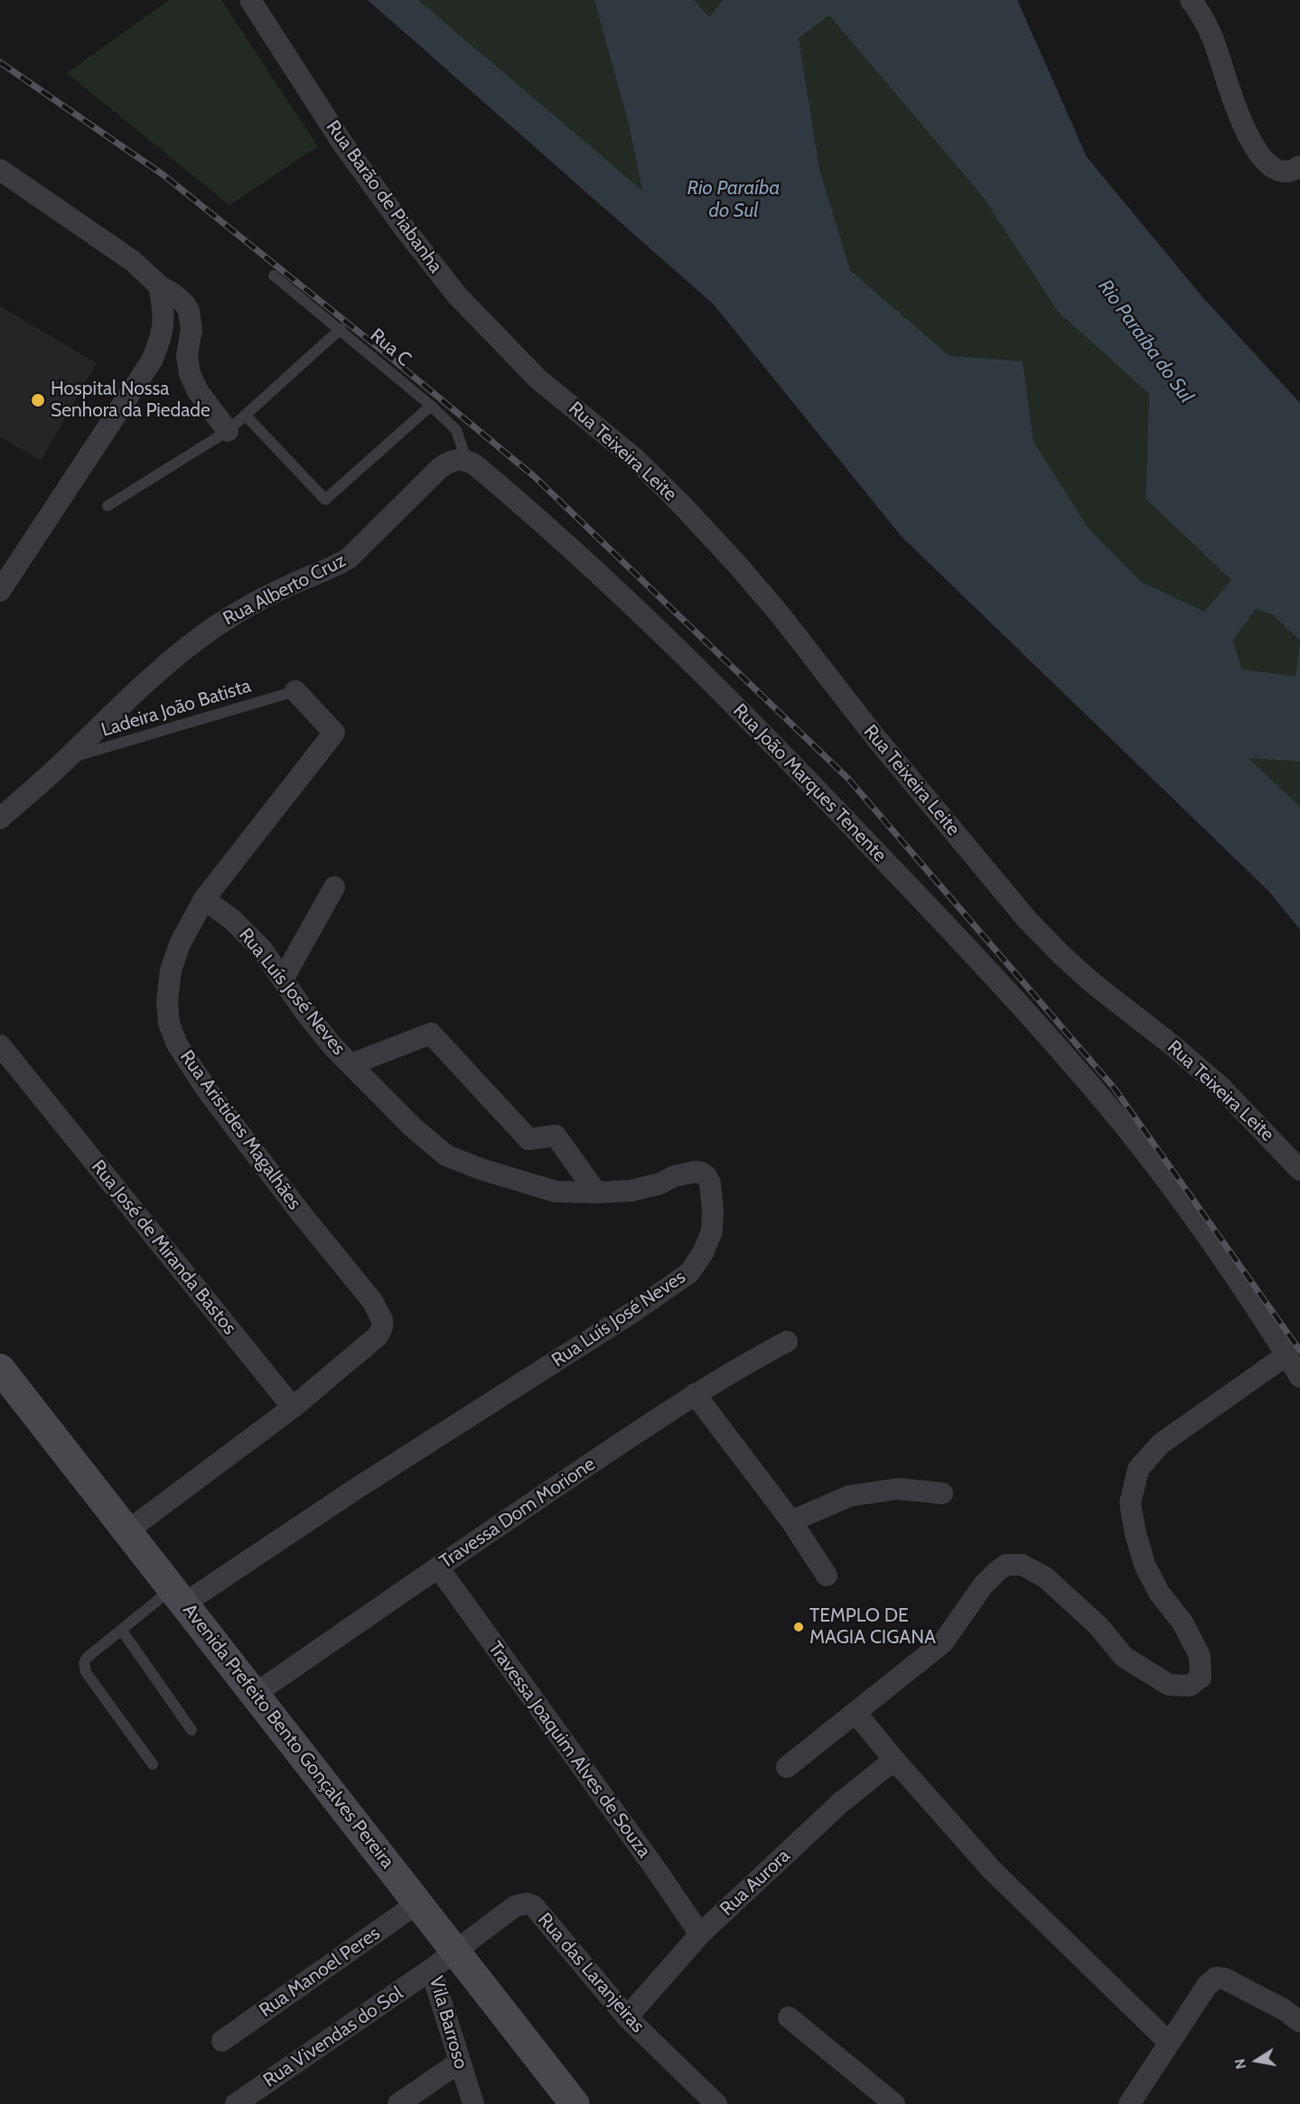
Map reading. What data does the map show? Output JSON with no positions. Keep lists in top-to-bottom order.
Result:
{
  "streets": {
    "street": [
      "Rua Barão de Piabanha",
      "Rua Teixeira Leite",
      "Rua Alberto Cruz",
      "Rua João Marques Tenente",
      "Rua Luís José Neves",
      "Rua Aristides Magalhães",
      "Rua José de Miranda Bastos",
      "Travessa Dom Morione",
      "Avenida Prefeito Bento Gonçalves Pereira",
      "Travessa Joaquim Alves de Souza",
      "Rua Aurora",
      "Rua Manoel Peres",
      "Rua das Laranjeiras",
      "Vila Barroso",
      "Rua Vivendas do Sol"
    ],
    "lane": ["Rua C", "Ladeira João Batista"]
  },
  "crossings": [
    ["Rua Barão de Piabanha", "Rua Teixeira Leite"],
    ["Rua C", "Rua Alberto Cruz"],
    ["Rua C", "Rua João Marques Tenente"],
    ["Rua Alberto Cruz", "Ladeira João Batista"],
    ["Rua Alberto Cruz", "Rua João Marques Tenente"],
    ["Ladeira João Batista", "Rua Aristides Magalhães"],
    ["Rua Luís José Neves", "Rua Aristides Magalhães"],
    ["Rua Luís José Neves", "Avenida Prefeito Bento Gonçalves Pereira"],
    ["Rua Aristides Magalhães", "Rua José de Miranda Bastos"],
    ["Travessa Dom Morione", "Avenida Prefeito Bento Gonçalves Pereira"],
    ["Travessa Dom Morione", "Travessa Joaquim Alves de Souza"],
    ["Avenida Prefeito Bento Gonçalves Pereira", "Rua Manoel Peres"],
    ["Avenida Prefeito Bento Gonçalves Pereira", "Rua das Laranjeiras"],
    ["Avenida Prefeito Bento Gonçalves Pereira", "Vila Barroso"],
    ["Travessa Joaquim Alves de Souza", "Rua Aurora"],
    ["Rua Aurora", "Rua das Laranjeiras"],
    ["Rua das Laranjeiras", "Vila Barroso"],
    ["Vila Barroso", "Rua Vivendas do Sol"]
  ],
  "water": ["Rio Paraíba do Sul"],
  "places": ["Hospital Nossa Senhora da Piedade", "TEMPLO DE MAGIA CIGANA"],
  "north": "left"
}
